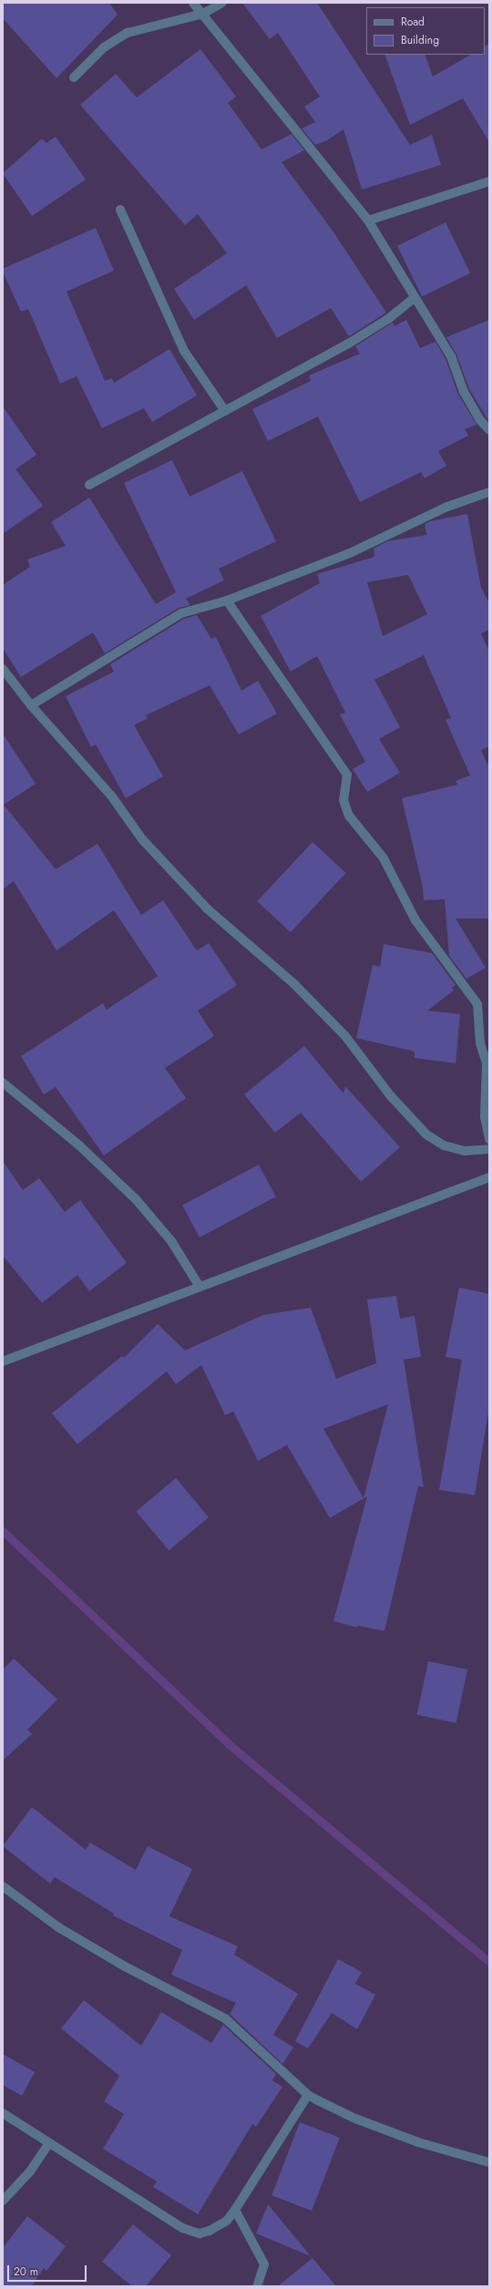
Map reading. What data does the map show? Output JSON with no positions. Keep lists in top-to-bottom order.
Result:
{
  "legend": ["Road", "Building"],
  "scale_bar": "20 m"
}
